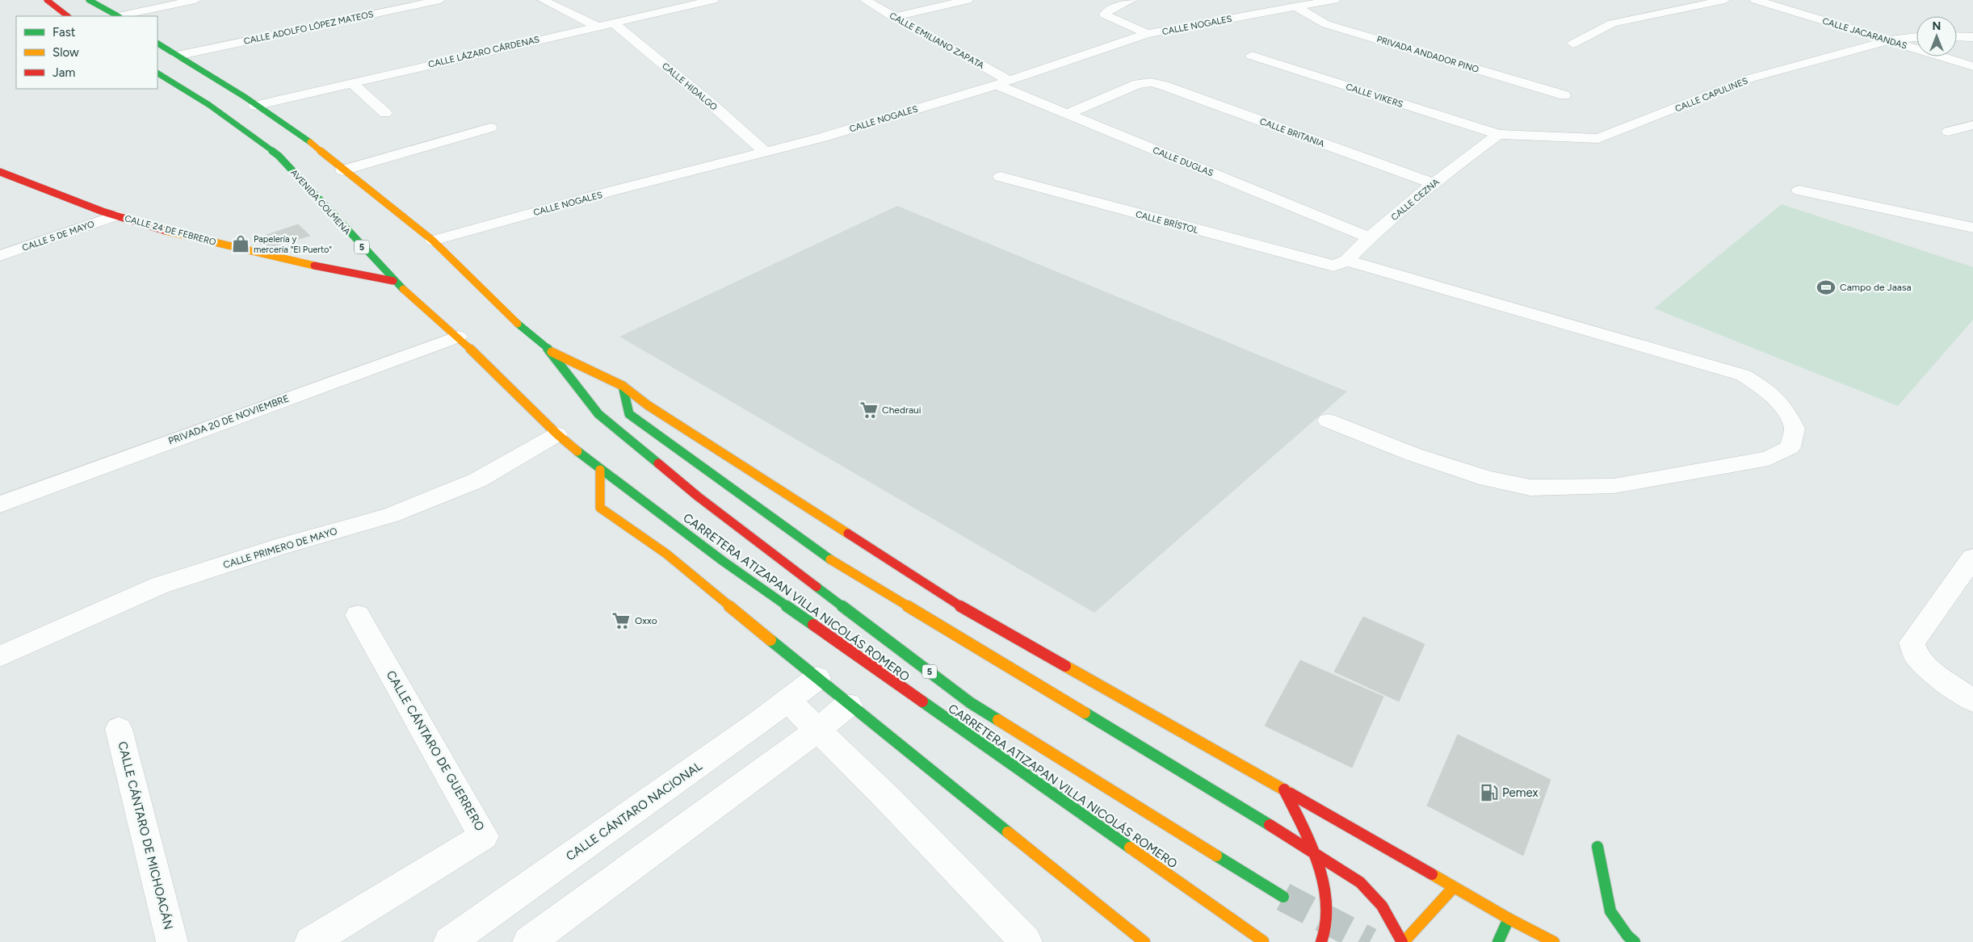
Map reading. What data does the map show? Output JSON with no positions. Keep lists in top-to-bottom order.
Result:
{
  "streets": {
    "main road": [
      "AVENIDA COLMENA",
      "CALLE 24 DE FEBRERO",
      "5",
      "CARRETERA ATIZAPAN VILLA NICOLÁS ROMERO"
    ],
    "street": [
      "CALLE NOGALES",
      "CALLE ADOLFO LÓPEZ MATEOS",
      "CALLE JACARANDAS",
      "CALLE EMILIANO ZAPATA",
      "CALLE LÁZARO CÁRDENAS",
      "PRIVADA ANDADOR PINO",
      "CALLE HIDALGO",
      "CALLE CAPULINES",
      "CALLE VIKERS",
      "CALLE BRITANIA",
      "CALLE DUGLAS",
      "CALLE CEZNA",
      "CALLE BRÍSTOL",
      "CALLE 5 DE MAYO",
      "PRIVADA 20 DE NOVIEMBRE",
      "CALLE PRIMERO DE MAYO",
      "CALLE CÁNTARO DE GUERRERO",
      "CALLE CÁNTARO NACIONAL",
      "CALLE CÁNTARO DE MICHOACÁN"
    ]
  },
  "crossings": [
    ["CALLE NOGALES", "CALLE EMILIANO ZAPATA"],
    ["CALLE NOGALES", "PRIVADA ANDADOR PINO"],
    ["CALLE NOGALES", "CALLE HIDALGO"],
    ["CALLE NOGALES", "CALLE DUGLAS"],
    ["CALLE NOGALES", "5"],
    ["CALLE ADOLFO LÓPEZ MATEOS", "5"],
    ["CALLE JACARANDAS", "CALLE CAPULINES"],
    ["CALLE EMILIANO ZAPATA", "CALLE DUGLAS"],
    ["CALLE LÁZARO CÁRDENAS", "CALLE HIDALGO"],
    ["CALLE LÁZARO CÁRDENAS", "5"],
    ["CALLE CAPULINES", "CALLE VIKERS"],
    ["CALLE CAPULINES", "CALLE CEZNA"],
    ["CALLE VIKERS", "CALLE CEZNA"],
    ["CALLE BRITANIA", "CALLE DUGLAS"],
    ["CALLE BRITANIA", "CALLE CEZNA"],
    ["CALLE DUGLAS", "CALLE CEZNA"],
    ["CALLE CEZNA", "CALLE BRÍSTOL"],
    ["AVENIDA COLMENA", "CALLE 24 DE FEBRERO"],
    ["AVENIDA COLMENA", "PRIVADA 20 DE NOVIEMBRE"],
    ["AVENIDA COLMENA", "CALLE PRIMERO DE MAYO"],
    ["AVENIDA COLMENA", "CARRETERA ATIZAPAN VILLA NICOLÁS ROMERO"],
    ["CALLE 24 DE FEBRERO", "CALLE 5 DE MAYO"],
    ["5", "CARRETERA ATIZAPAN VILLA NICOLÁS ROMERO"],
    ["CALLE PRIMERO DE MAYO", "CARRETERA ATIZAPAN VILLA NICOLÁS ROMERO"]
  ],
  "places": {
    "shop": ["Papelería y mercería \"El Puerto\""],
    "sports": ["Campo de Jaasa"],
    "supermarket": ["Chedraui", "Oxxo"],
    "fuel station": ["Pemex"]
  },
  "legend": ["Fast", "Slow", "Jam"],
  "north": "top"
}
